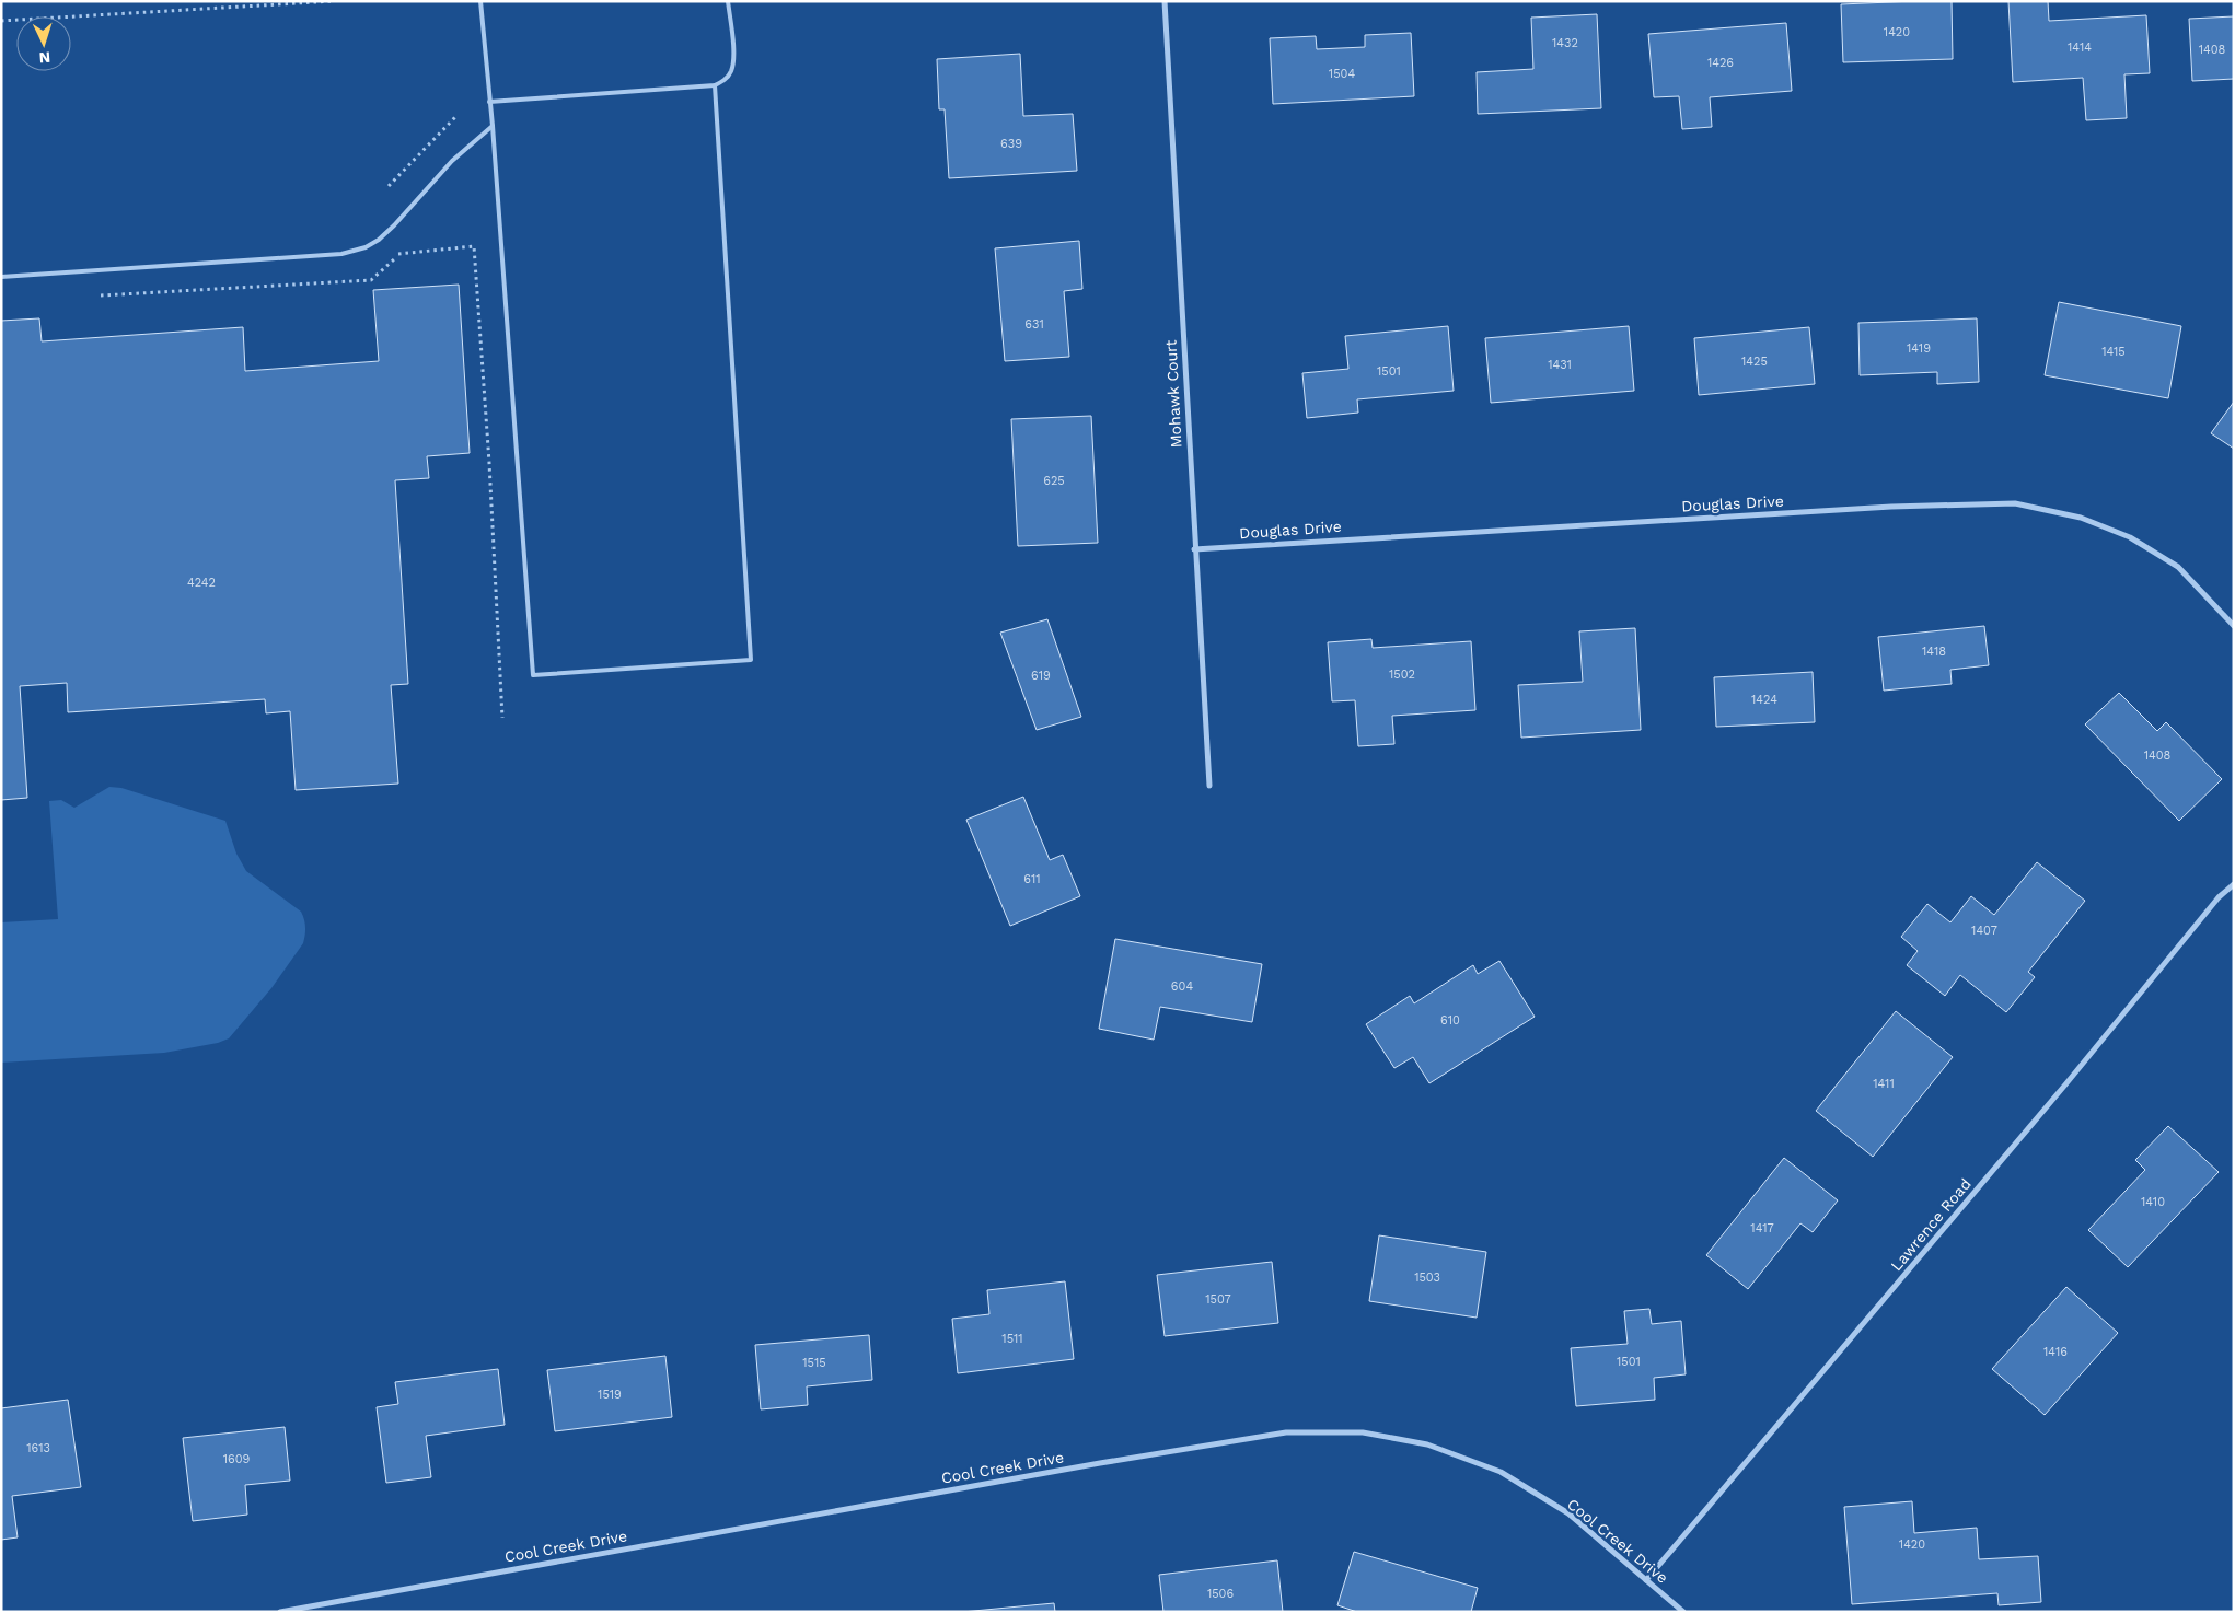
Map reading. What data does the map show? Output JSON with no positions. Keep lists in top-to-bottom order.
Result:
{
  "streets": {
    "street": [
      "Mohawk Court",
      "Douglas Drive",
      "Lawrence Road",
      "Cool Creek Drive"
    ]
  },
  "crossings": [
    ["Mohawk Court", "Douglas Drive"],
    ["Lawrence Road", "Cool Creek Drive"]
  ],
  "house_numbers": [
    "1420",
    "1432",
    "1414",
    "1408",
    "1426",
    "1504",
    "639",
    "631",
    "1419",
    "1415",
    "1425",
    "1431",
    "1501",
    "625",
    "4242",
    "1418",
    "1502",
    "619",
    "1424",
    "1408",
    "611",
    "1407",
    "604",
    "610",
    "1411",
    "1410",
    "1417",
    "1503",
    "1507",
    "1511",
    "1416",
    "1501",
    "1515",
    "1519",
    "1613",
    "1609",
    "1420",
    "1506"
  ],
  "north": "bottom"
}
